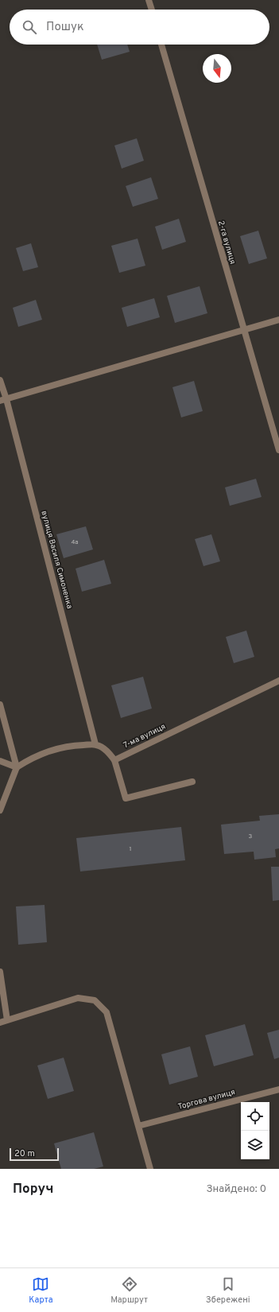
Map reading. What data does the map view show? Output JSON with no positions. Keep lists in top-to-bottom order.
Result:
{
  "streets": {
    "street": [
      "2-га вулиця",
      "вулиця Василя Симоненка",
      "7-ма вулиця",
      "Торгова вулиця"
    ]
  },
  "house_numbers": ["4а", "3", "1"],
  "scale_bar": "20 m",
  "north": "bottom",
  "page": {
    "search": "Пошук",
    "scale": "20 m",
    "heading": ["Поруч", "Знайдено: 0"],
    "nav": ["Карта", "Маршрут", "Збережені"]
  }
}
